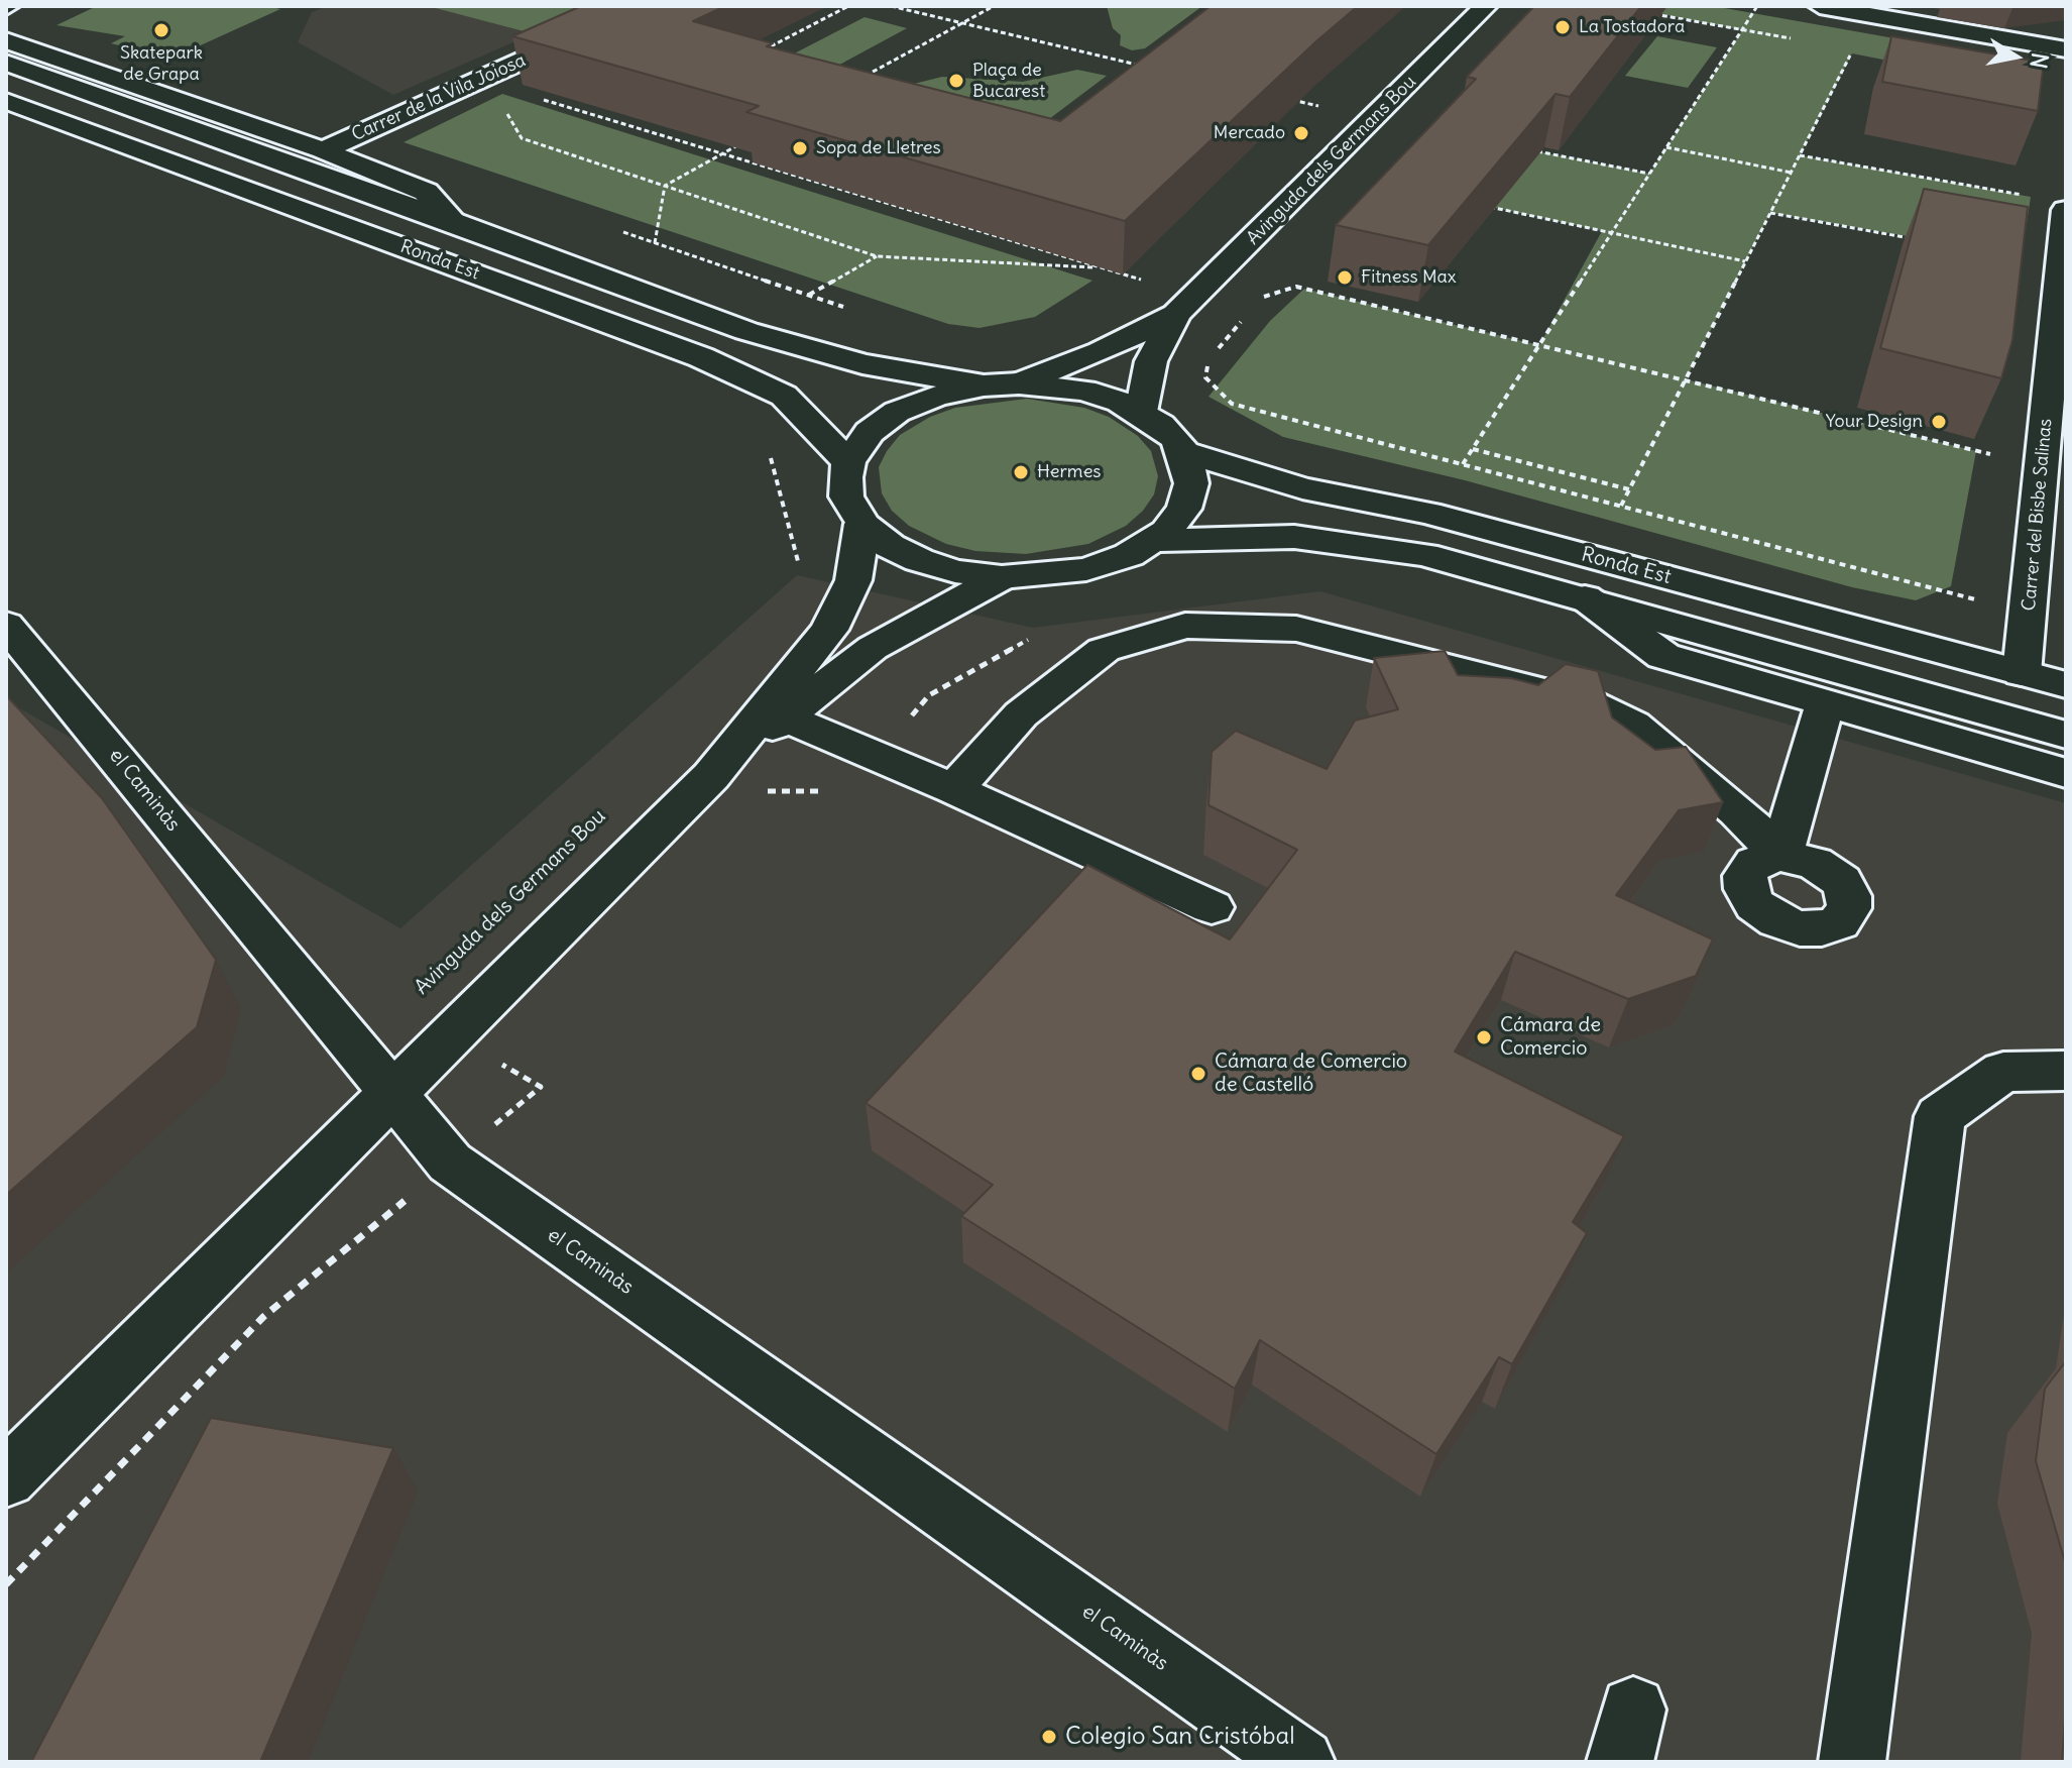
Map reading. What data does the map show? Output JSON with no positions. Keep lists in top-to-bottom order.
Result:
{
  "streets": {
    "street": [
      "Carrer de la Vila Joiosa",
      "Avinguda dels Germans Bou",
      "Ronda Est",
      "Carrer del Bisbe Salinas",
      "el Caminàs"
    ]
  },
  "crossings": [
    ["Carrer de la Vila Joiosa", "Ronda Est"],
    ["Avinguda dels Germans Bou", "Ronda Est"],
    ["Ronda Est", "Carrer del Bisbe Salinas"]
  ],
  "places": [
    "La Tostadora",
    "Skatepark de Grapa",
    "Plaça de Bucarest",
    "Mercado",
    "Sopa de Lletres",
    "Fitness Max",
    "Your Design",
    "Hermes",
    "Cámara de Comercio",
    "Cámara de Comercio de Castelló",
    "Colegio San Cristóbal"
  ],
  "north": "right"
}
